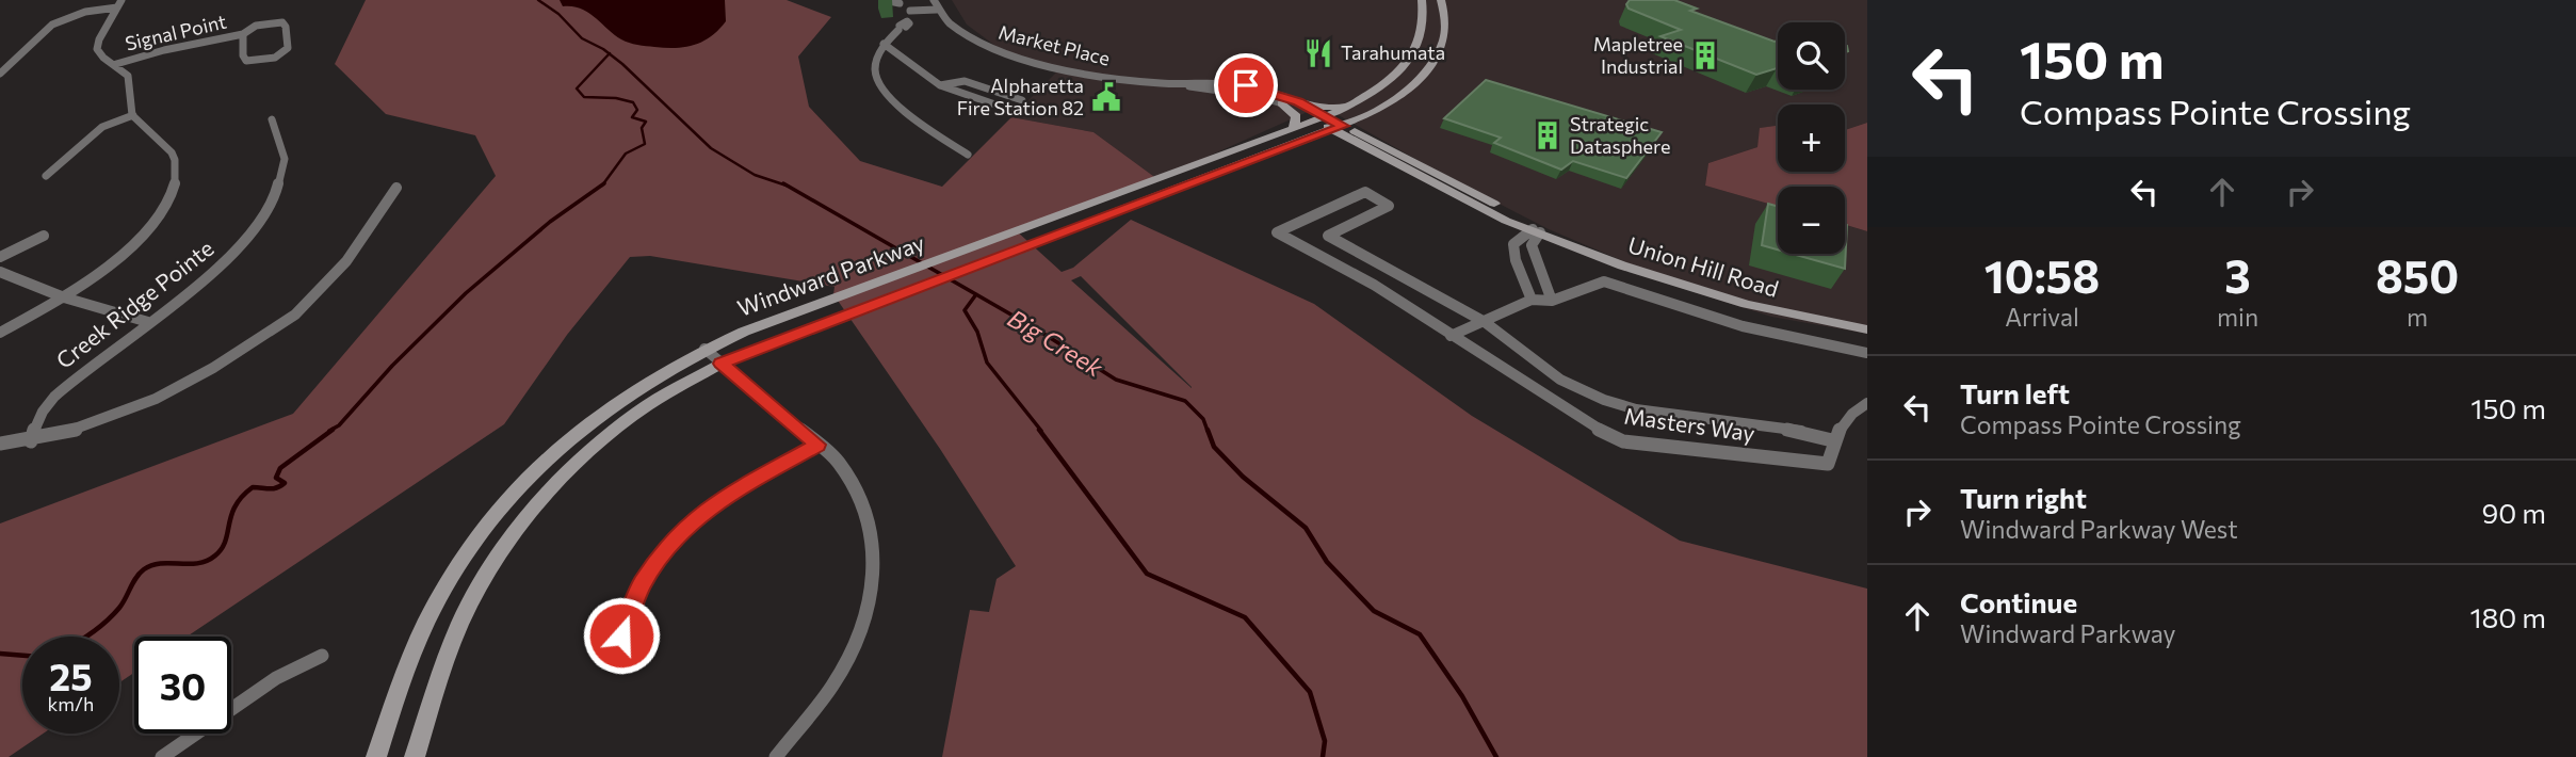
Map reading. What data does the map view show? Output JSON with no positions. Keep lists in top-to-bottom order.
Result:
{
  "streets": {
    "main road": ["Union Hill Road", "Windward Parkway"],
    "street": [
      "Signal Point",
      "Market Place",
      "Creek Ridge Pointe",
      "Masters Way"
    ]
  },
  "crossings": [
    ["Market Place", "Union Hill Road"],
    ["Market Place", "Windward Parkway"],
    ["Union Hill Road", "Windward Parkway"]
  ],
  "water": ["Big Creek"],
  "places": {
    "restaurant": ["Tarahumata"],
    "building": ["Mapletree Industrial", "Strategic Datasphere"],
    "public building": ["Alpharetta Fire Station 82"]
  },
  "page": {
    "turn": ["150 m", "Compass Pointe Crossing"],
    "map_buttons": ["+", "−"],
    "eta": [
      "10:58",
      "Arrival",
      "3",
      "min",
      "850",
      "m"
    ],
    "list": [
      {
        "name": "Turn left",
        "note": "Compass Pointe Crossing",
        "value": "150 m"
      },
      {
        "name": "Turn right",
        "note": "Windward Parkway West",
        "value": "90 m"
      },
      {
        "name": "Continue",
        "note": "Windward Parkway",
        "value": "180 m"
      }
    ],
    "speed": "25 km/h",
    "limit": "30"
  }
}
